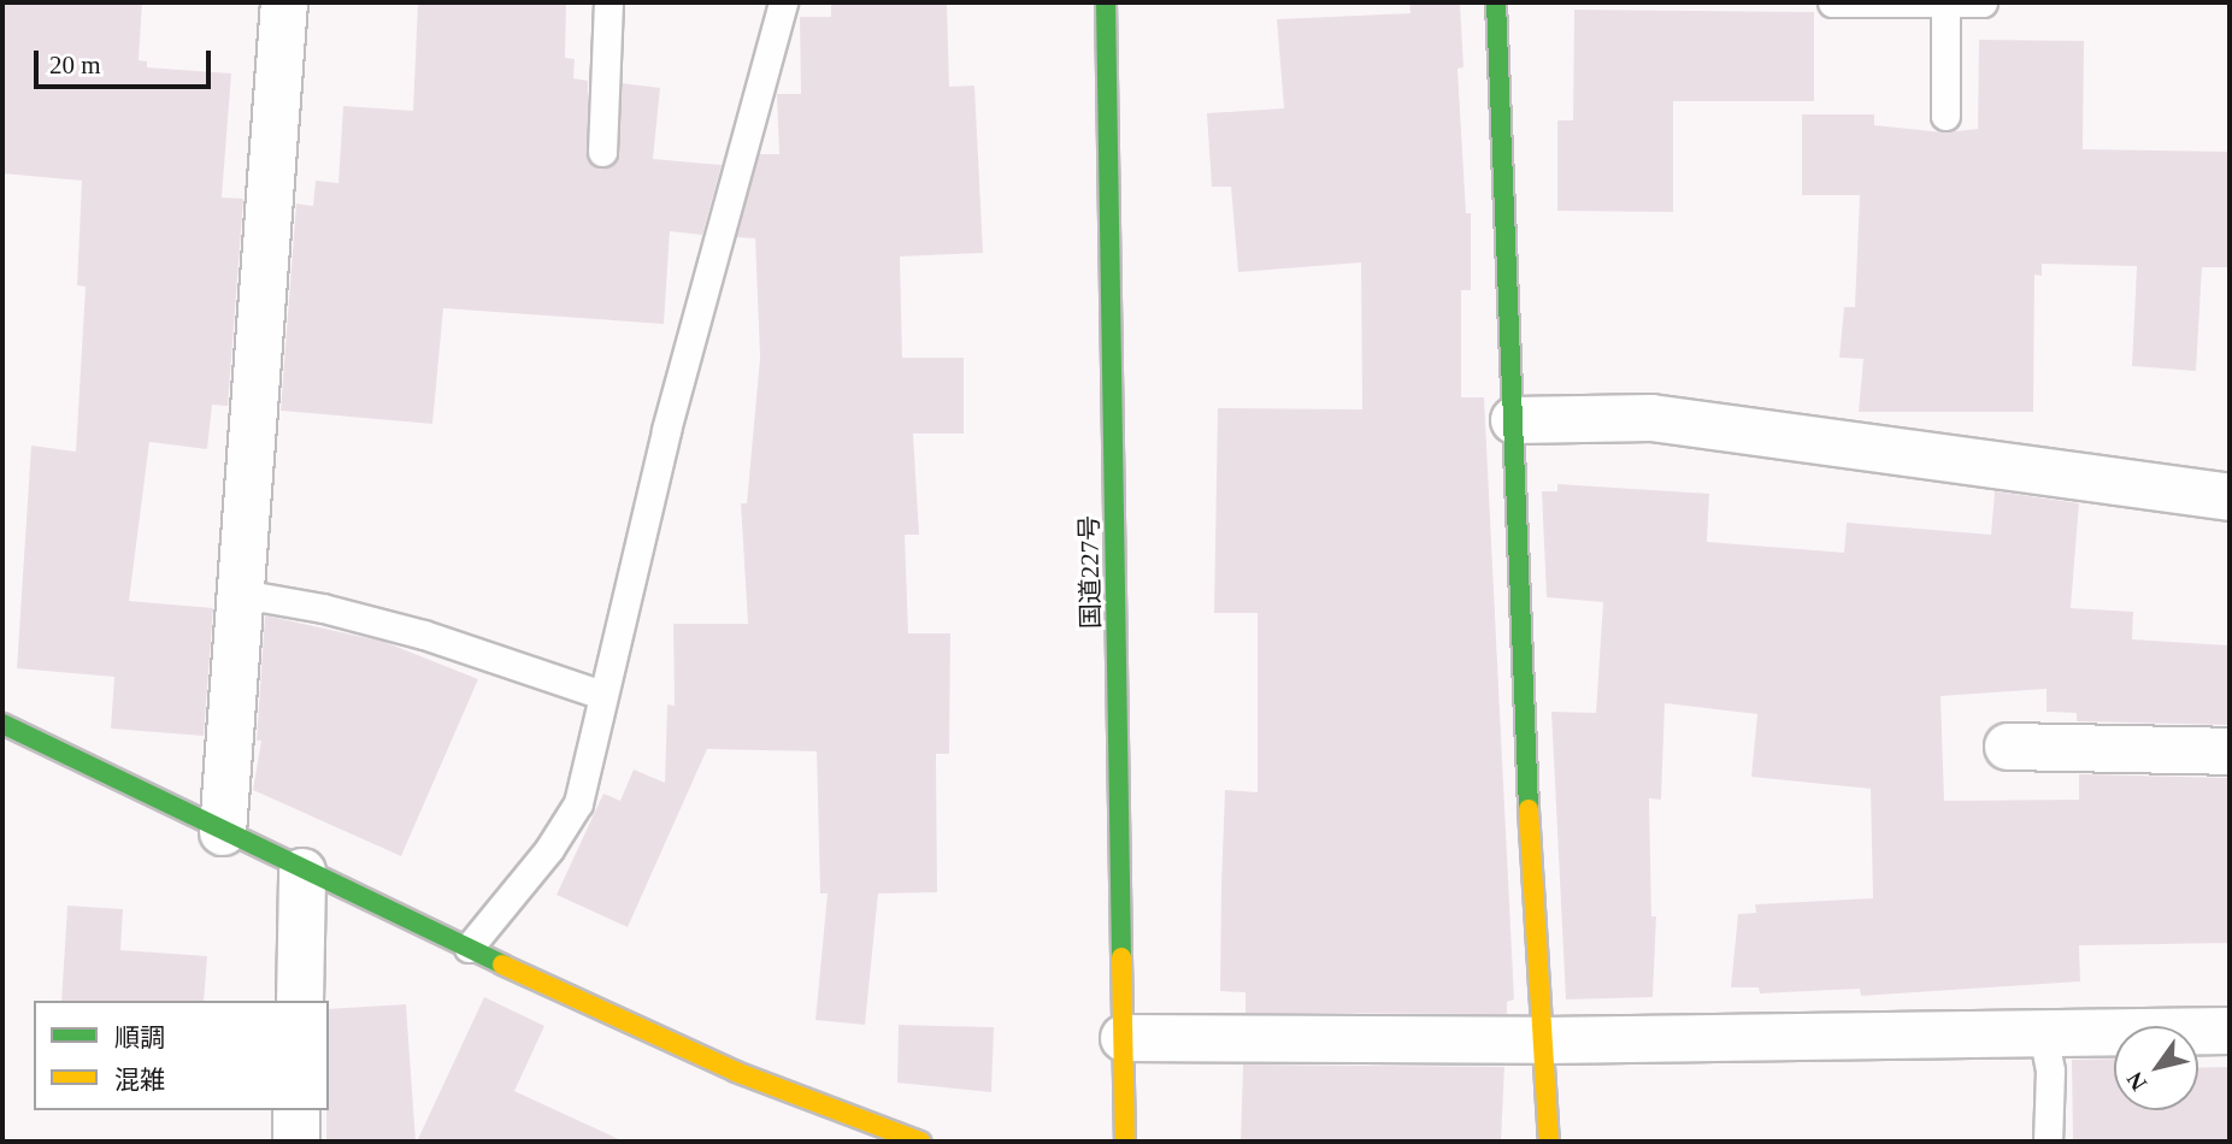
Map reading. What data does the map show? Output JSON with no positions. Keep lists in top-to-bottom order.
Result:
{
  "streets": {
    "main road": ["国道227号"]
  },
  "legend": ["順調", "混雑"],
  "scale_bar": "20 m",
  "north": "bottom left"
}
